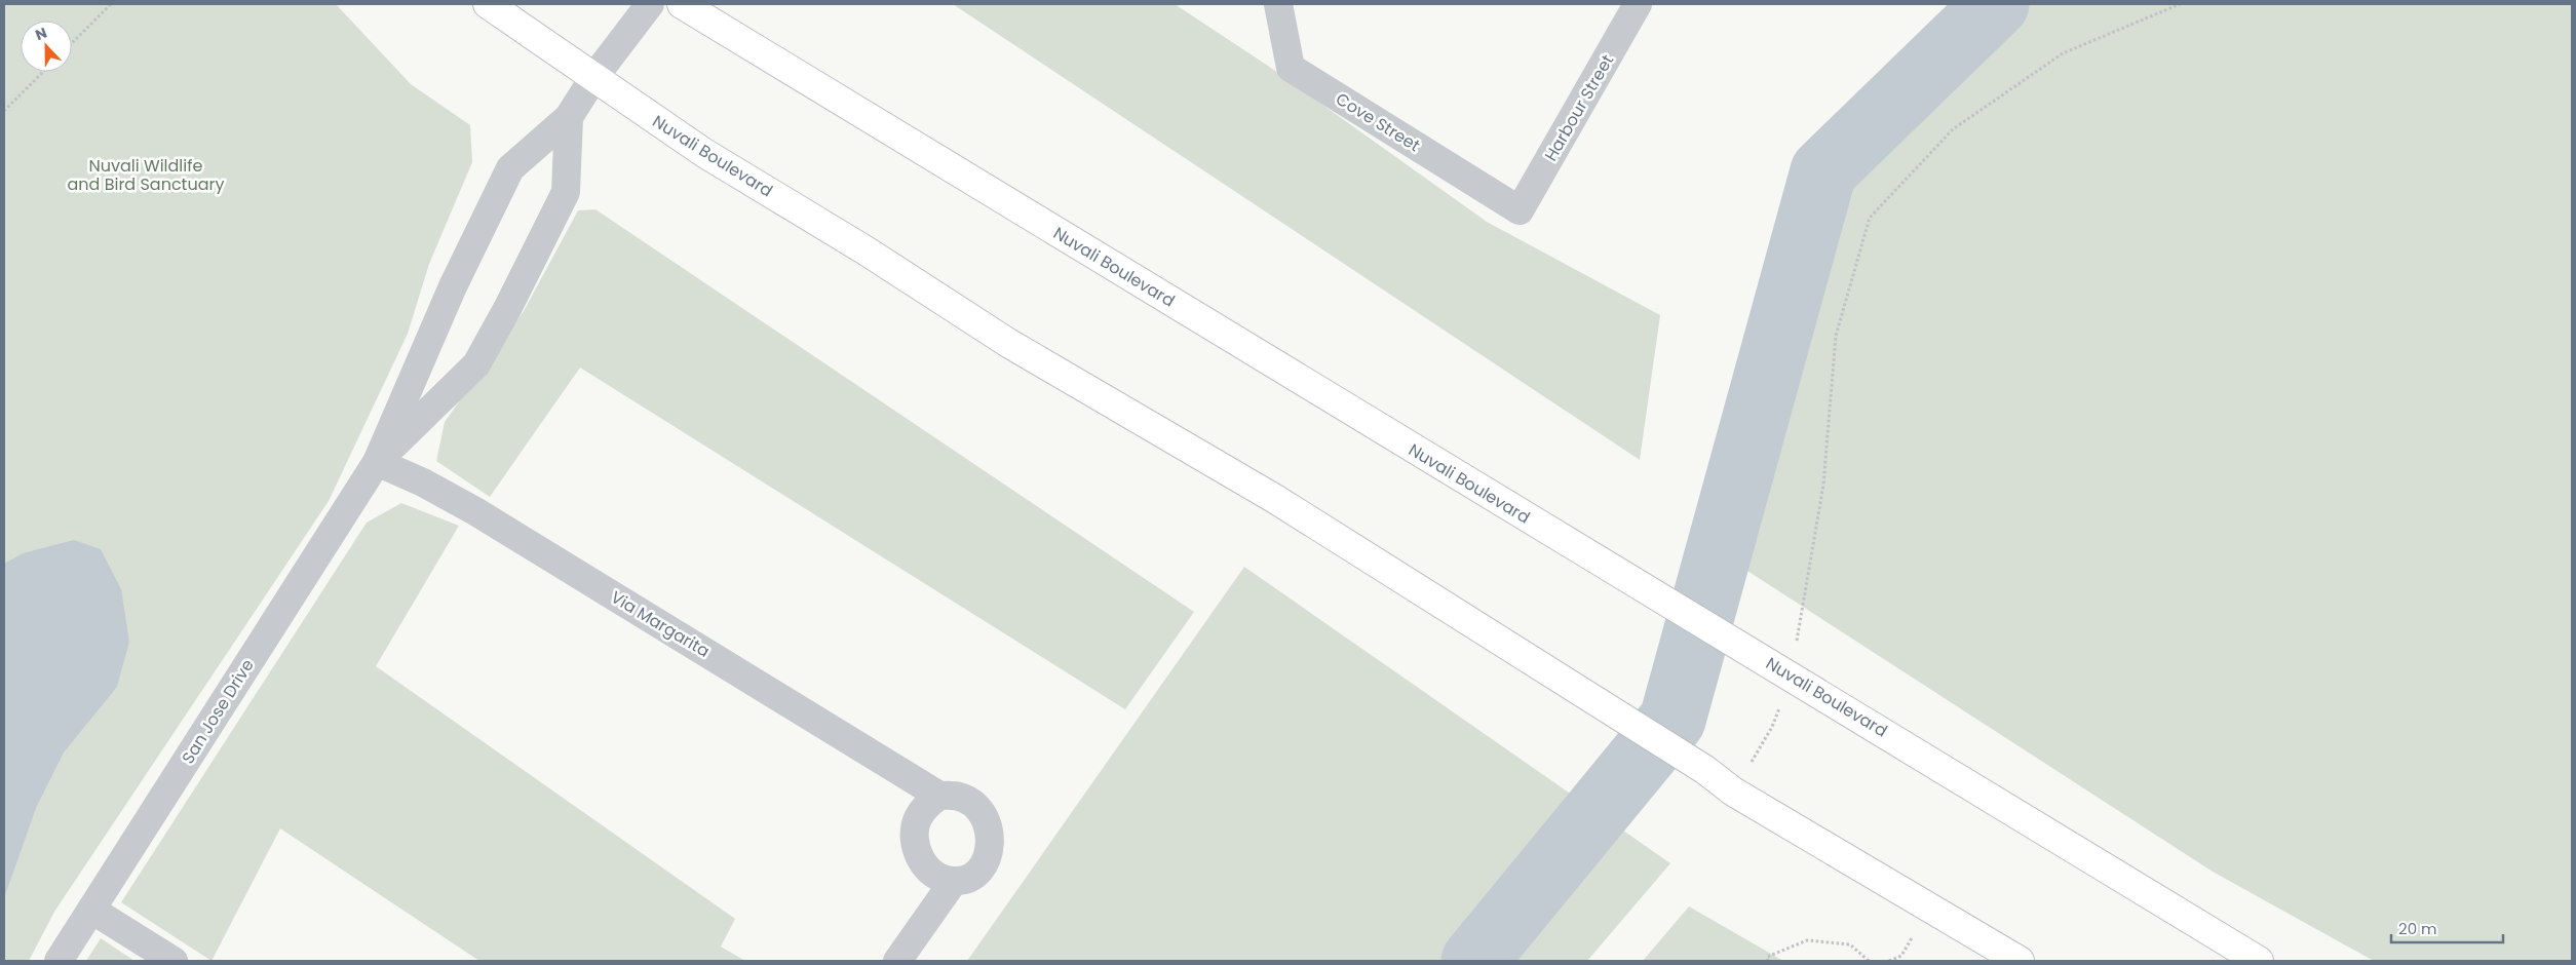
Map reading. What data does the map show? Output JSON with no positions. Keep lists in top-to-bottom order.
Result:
{
  "streets": {
    "street": [
      "Harbour Street",
      "Cove Street",
      "Nuvali Boulevard",
      "Via Margarita",
      "San Jose Drive"
    ]
  },
  "crossings": [
    ["Harbour Street", "Cove Street"],
    ["Via Margarita", "San Jose Drive"]
  ],
  "parks": ["Nuvali Wildlife and Bird Sanctuary"],
  "scale_bar": "20 m",
  "north": "top"
}
